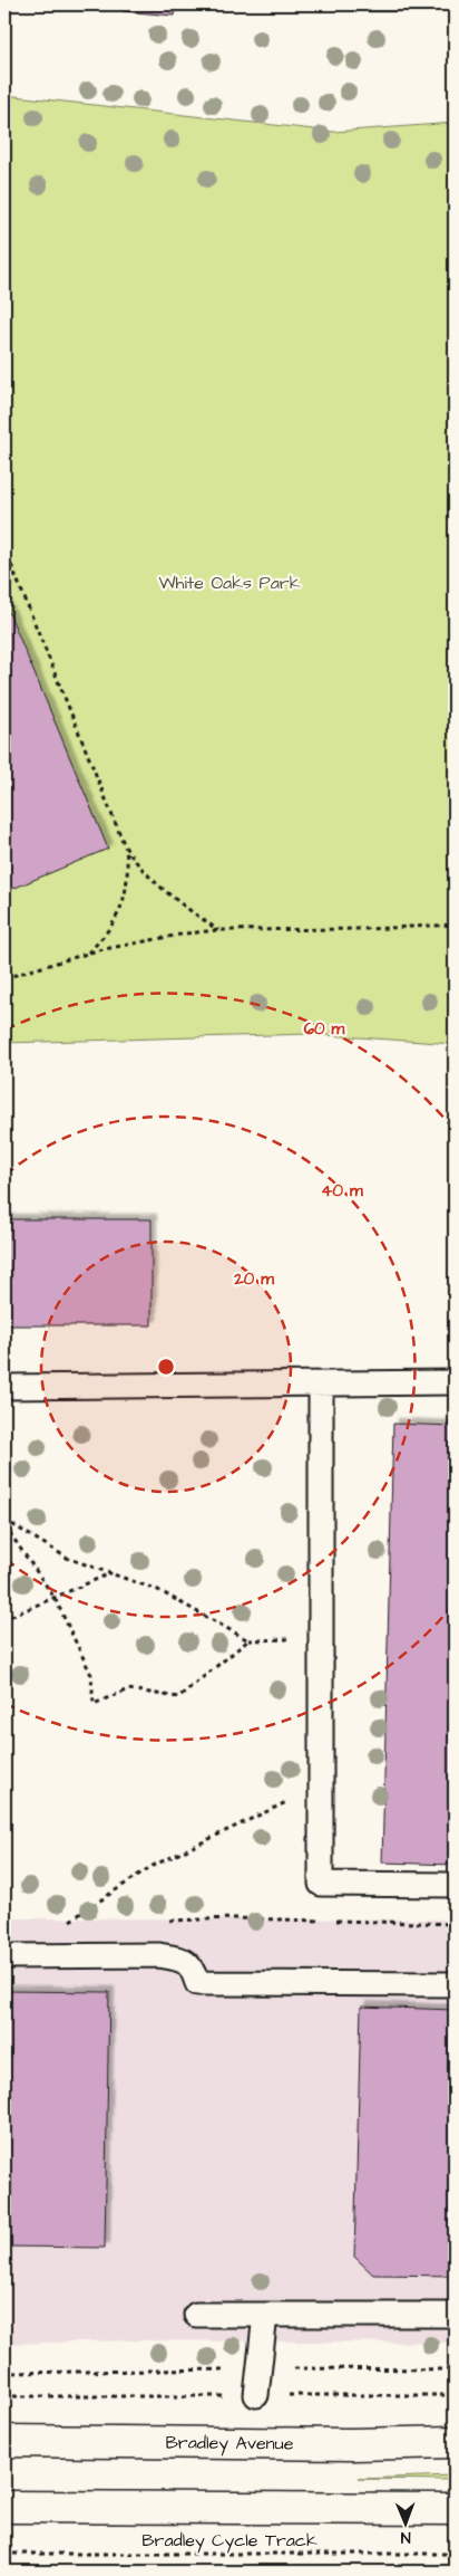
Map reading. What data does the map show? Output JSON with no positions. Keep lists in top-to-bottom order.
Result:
{
  "streets": {
    "main road": ["Bradley Avenue"],
    "path": ["Bradley Cycle Track"]
  },
  "parks": ["White Oaks Park"],
  "north": "bottom",
  "rings": ["60 m", "40 m", "20 m"]
}
